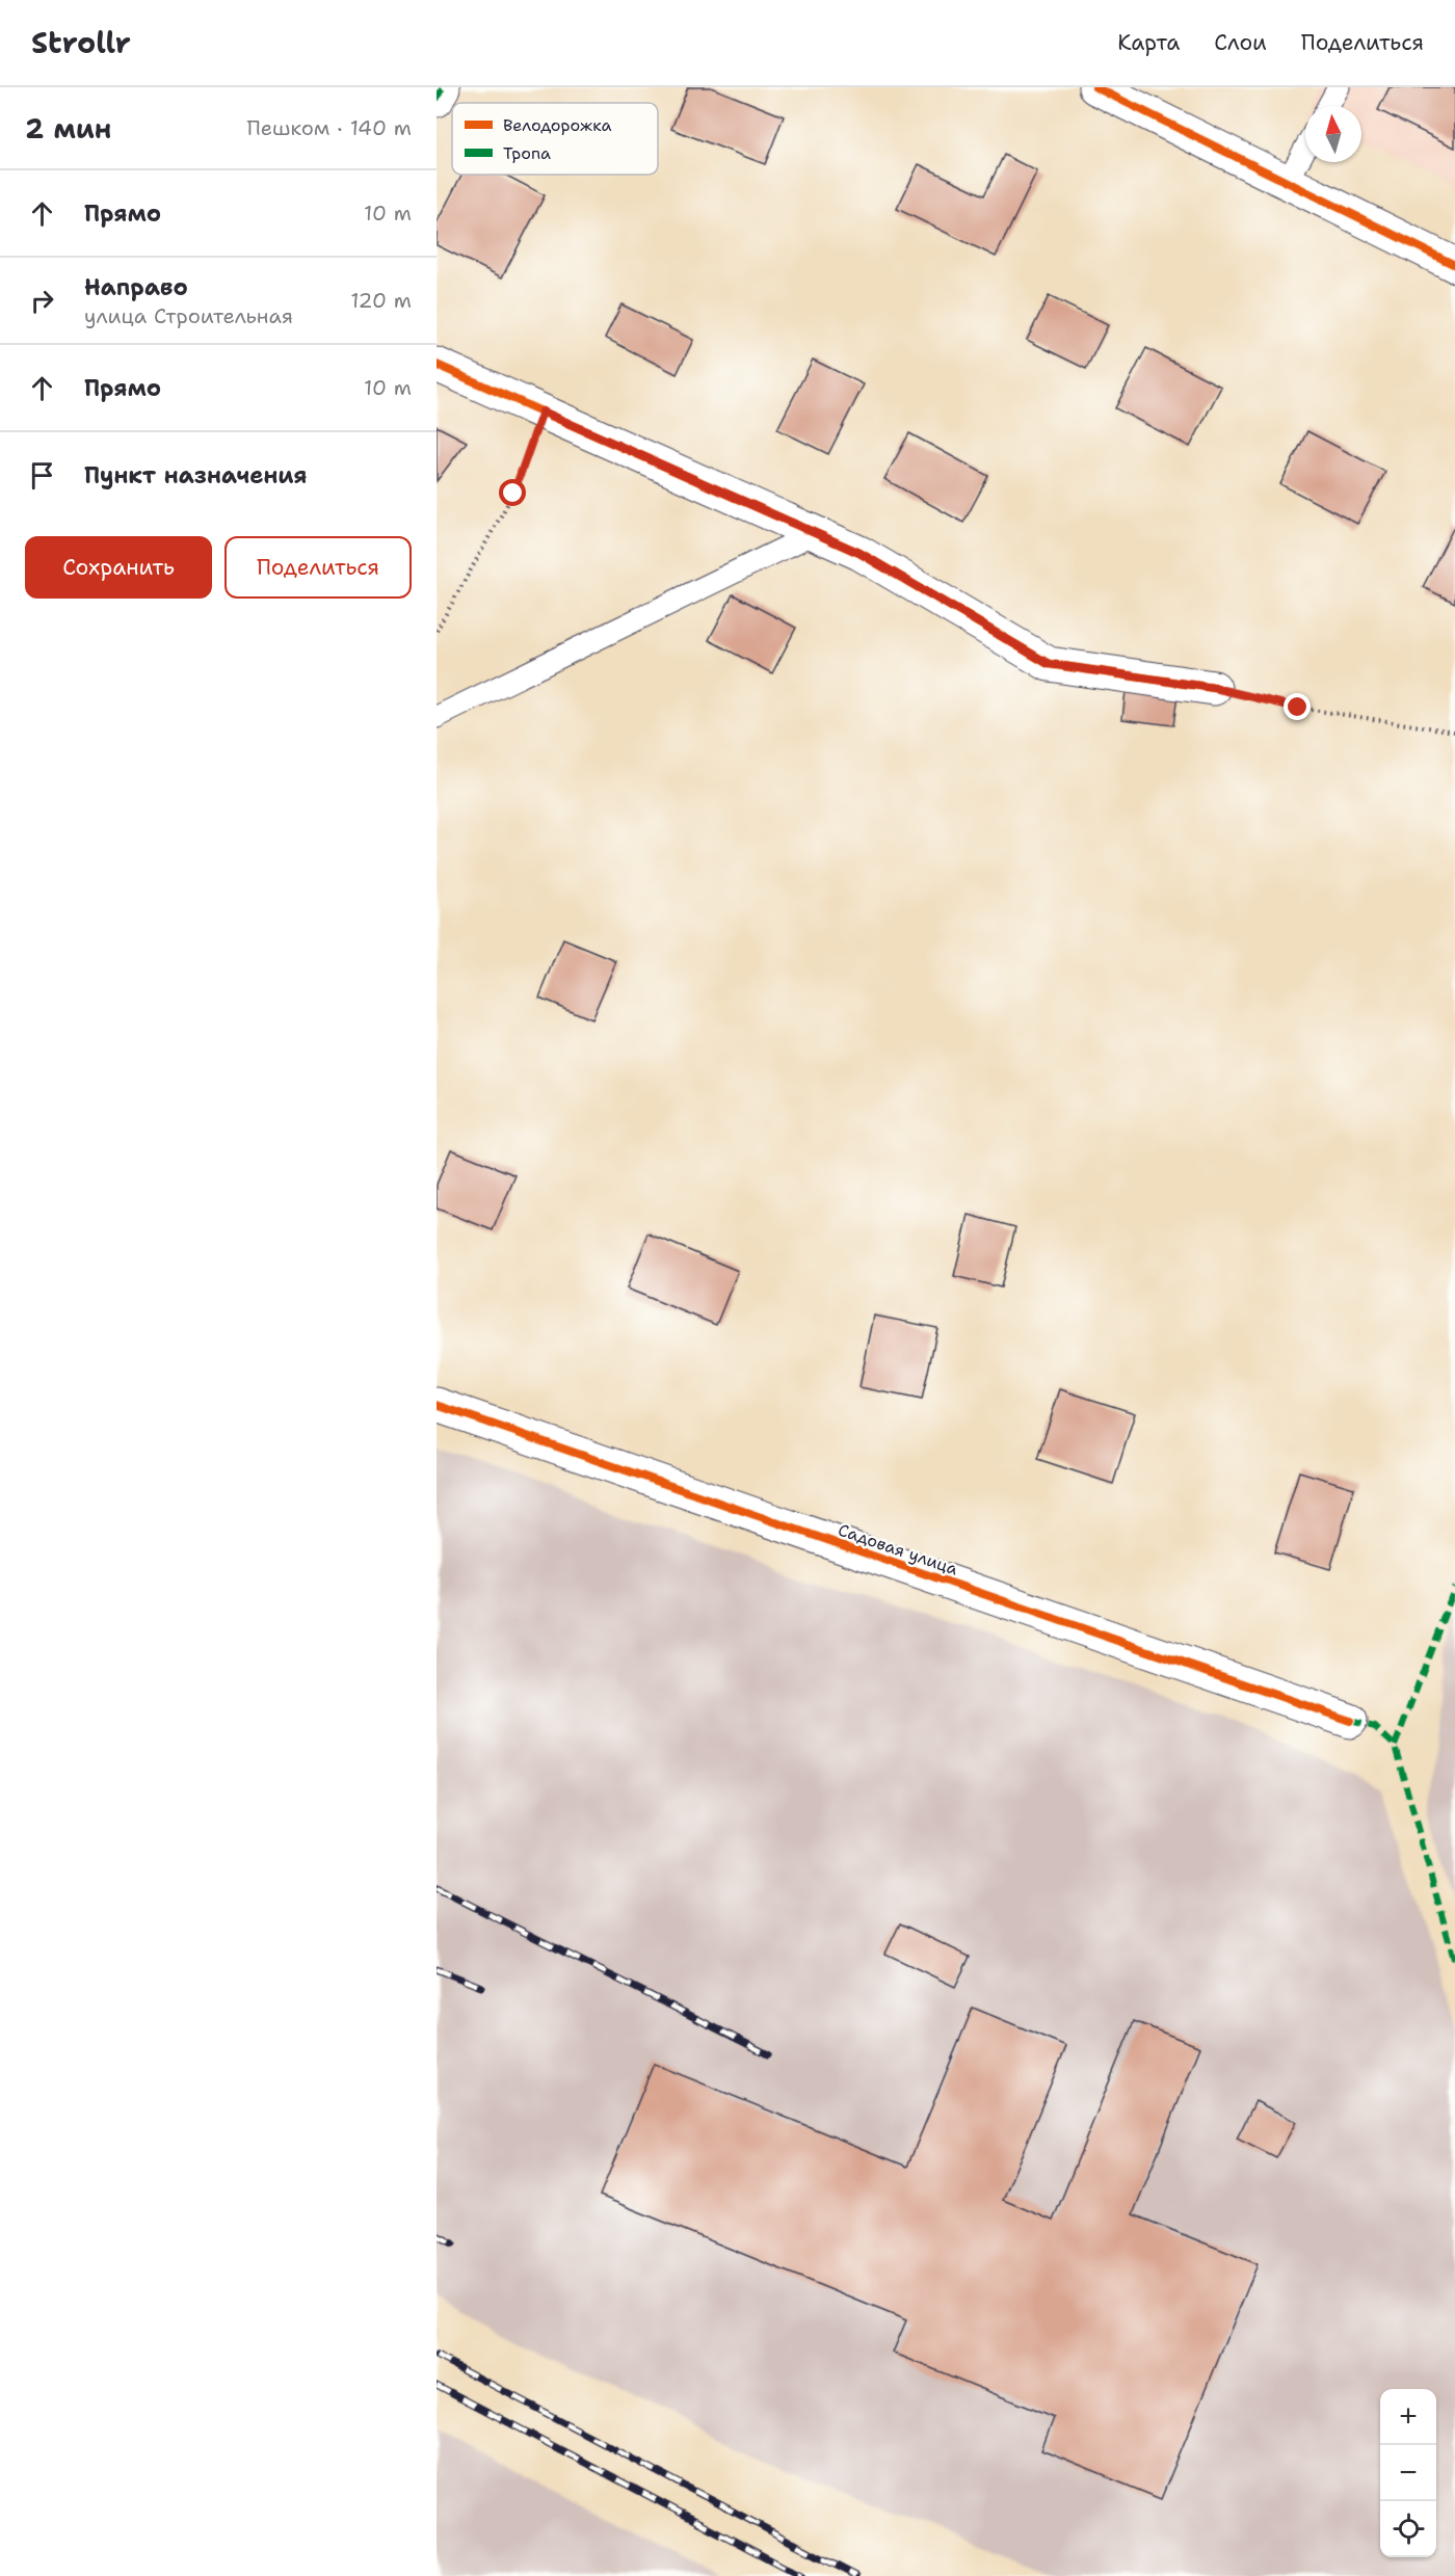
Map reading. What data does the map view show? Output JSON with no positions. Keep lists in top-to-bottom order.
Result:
{
  "streets": {
    "street": ["Садовая улица"]
  },
  "legend": ["Велодорожка", "Тропа"],
  "north": "top",
  "page": {
    "header": "Strollr",
    "nav": ["Карта", "Слои", "Поделиться"],
    "heading": ["2 мин", "Пешком · 140 m"],
    "list": [
      ["Прямо", "10 m"],
      ["Направо", "улица Строительная", "120 m"],
      ["Прямо", "10 m"],
      "Пункт назначения"
    ],
    "buttons": ["Сохранить", "Поделиться"],
    "map_buttons": ["+", "−"]
  }
}
